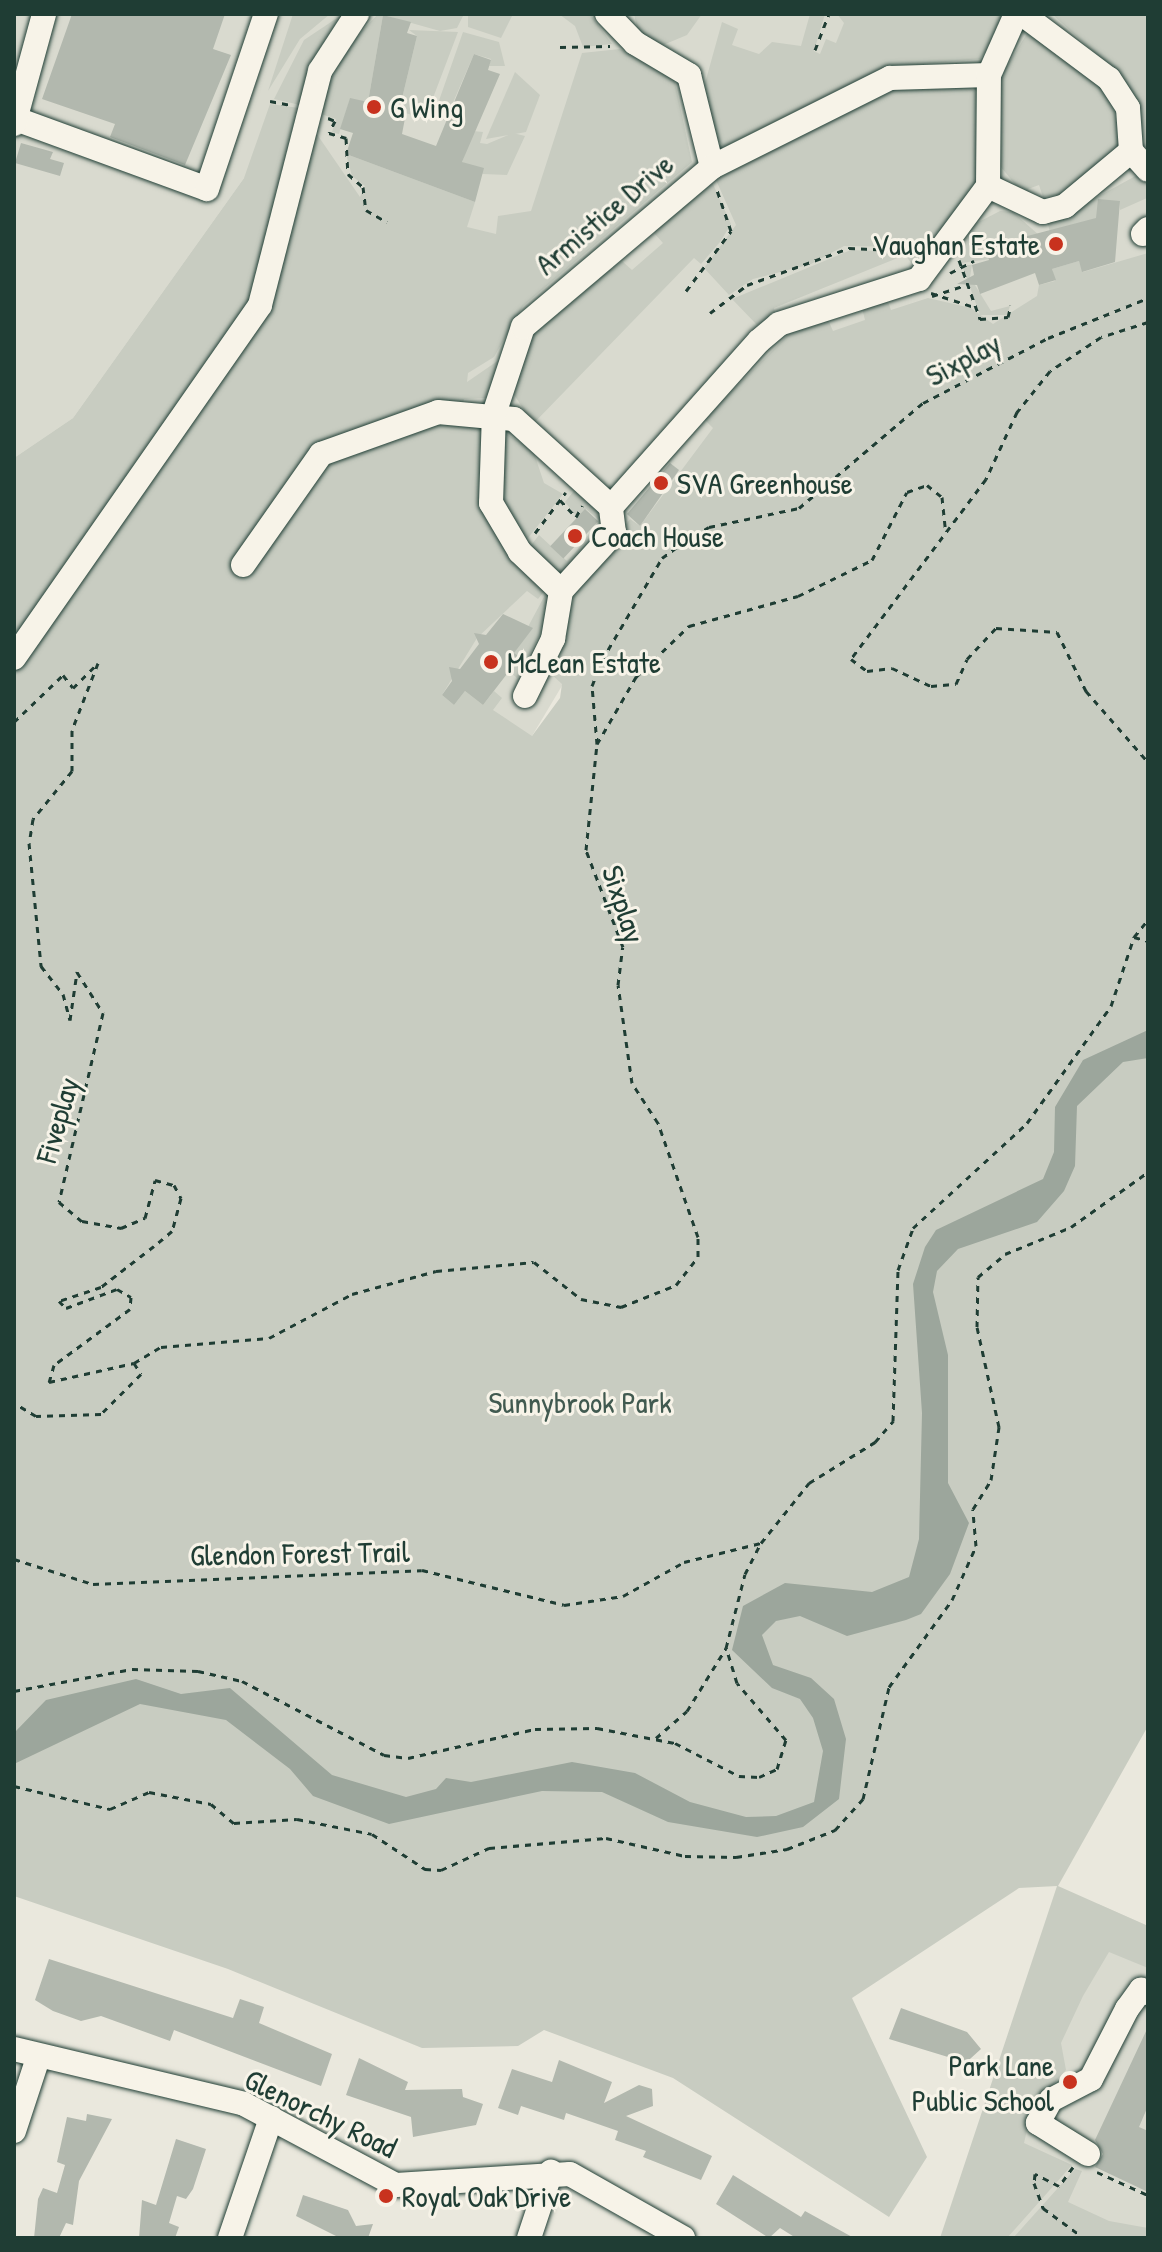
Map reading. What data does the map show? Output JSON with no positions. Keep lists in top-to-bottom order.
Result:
{
  "streets": {
    "street": ["Armistice Drive", "Glenorchy Road"],
    "path": ["Sixplay", "Fiveplay", "Glendon Forest Trail"]
  },
  "crossings": [
    ["Sixplay", "Fiveplay"]
  ],
  "parks": ["Sunnybrook Park"],
  "places": [
    "G Wing",
    "Vaughan Estate",
    "SVA Greenhouse",
    "Coach House",
    "McLean Estate",
    "Park Lane Public School",
    "Royal Oak Drive"
  ]
}
